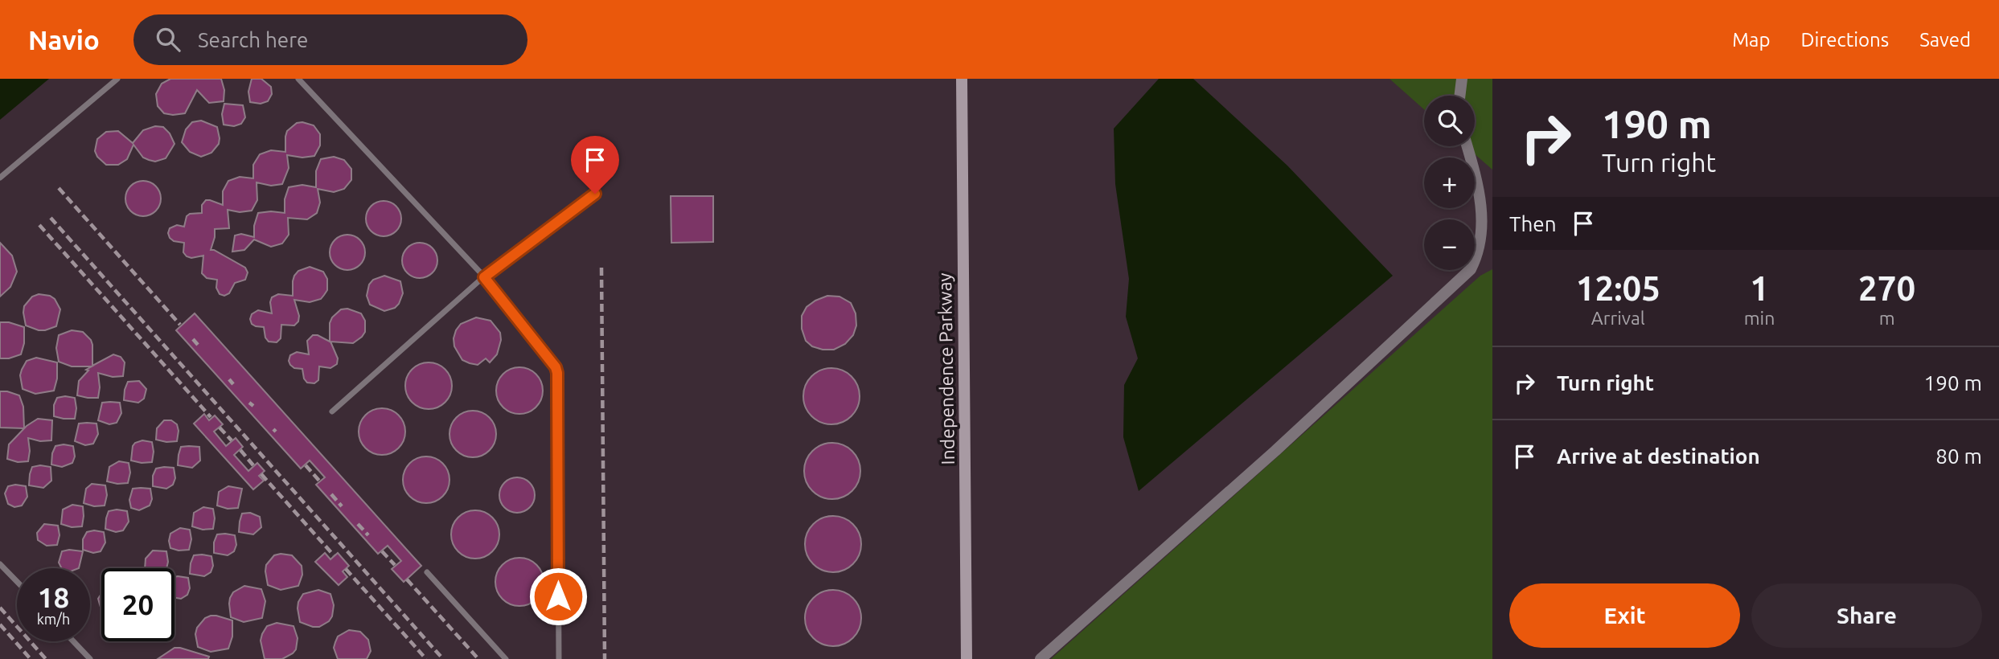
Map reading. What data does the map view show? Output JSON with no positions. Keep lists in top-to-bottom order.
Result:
{
  "streets": {
    "main road": ["Independence Parkway"]
  },
  "page": {
    "header": "Navio",
    "search": "Search here",
    "nav": ["Map", "Directions", "Saved"],
    "turn": ["190 m", "Turn right"],
    "map_buttons": ["+", "−"],
    "then": "Then",
    "eta": [
      "12:05",
      "Arrival",
      "1",
      "min",
      "270",
      "m"
    ],
    "list": [
      {
        "name": "Turn right",
        "value": "190 m"
      },
      {
        "name": "Arrive at destination",
        "value": "80 m"
      }
    ],
    "speed": "18 km/h",
    "limit": "20",
    "buttons": ["Exit", "Share"]
  }
}
